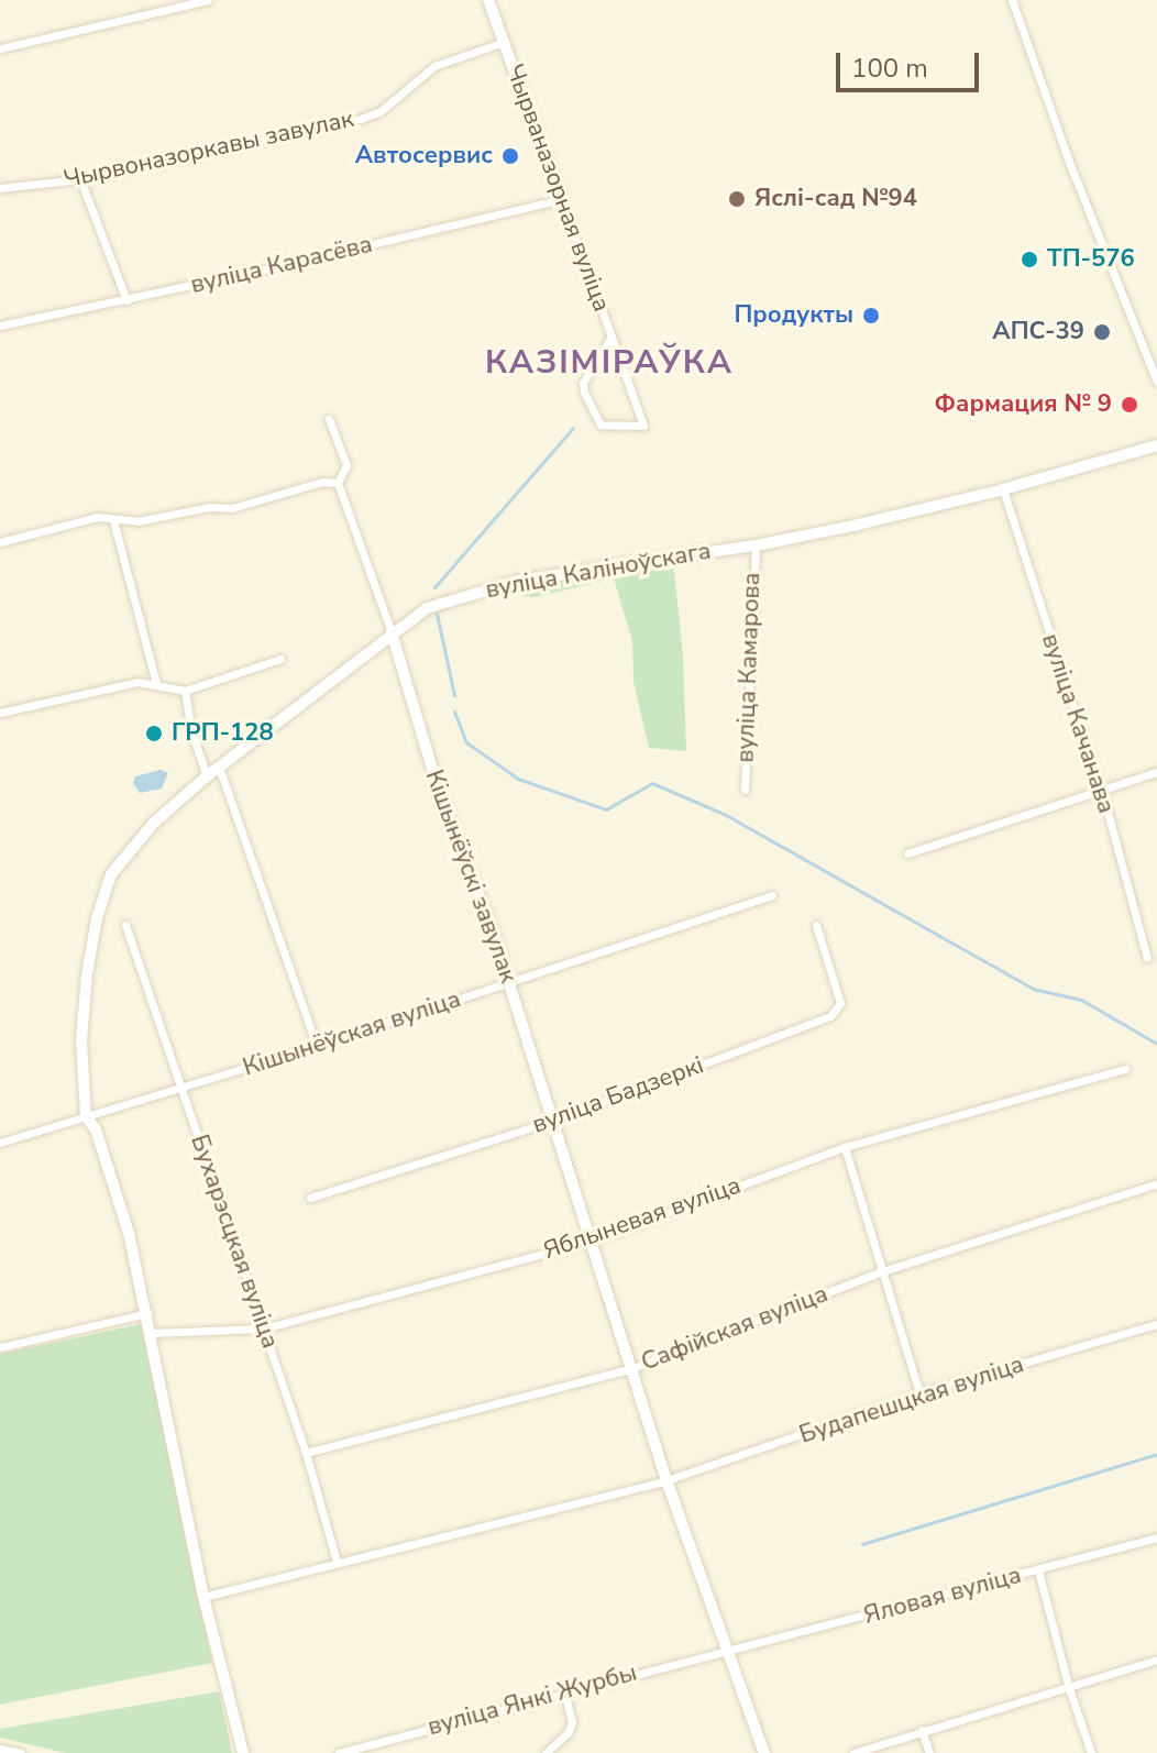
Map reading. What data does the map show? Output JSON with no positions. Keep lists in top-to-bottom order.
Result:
{
  "streets": {
    "main road": ["Чырваназорная вуліца", "вуліца Каліноўскага", "Кішынёўскі завулак"],
    "street": [
      "Чырвоназоркавы завулак",
      "вуліца Карасёва",
      "вуліца Камарова",
      "вуліца Качанава",
      "Кішынёўская вуліца",
      "вуліца Бадзеркі",
      "Яблыневая вуліца",
      "Бухарэсцкая вуліца",
      "Сафійская вуліца",
      "Будапешцкая вуліца",
      "Яловая вуліца",
      "вуліца Янкі Журбы"
    ]
  },
  "crossings": [
    ["Чырвоназоркавы завулак", "Чырваназорная вуліца"],
    ["Чырваназорная вуліца", "вуліца Карасёва"],
    ["вуліца Каліноўскага", "вуліца Камарова"],
    ["вуліца Каліноўскага", "вуліца Качанава"],
    ["вуліца Каліноўскага", "Кішынёўскі завулак"],
    ["вуліца Каліноўскага", "Кішынёўская вуліца"],
    ["Кішынёўскі завулак", "Кішынёўская вуліца"],
    ["Кішынёўскі завулак", "вуліца Бадзеркі"],
    ["Кішынёўская вуліца", "Бухарэсцкая вуліца"],
    ["Яблыневая вуліца", "Бухарэсцкая вуліца"],
    ["Бухарэсцкая вуліца", "Сафійская вуліца"],
    ["Бухарэсцкая вуліца", "Будапешцкая вуліца"],
    ["Яловая вуліца", "вуліца Янкі Журбы"]
  ],
  "districts": ["КАЗІМІРАЎКА"],
  "places": [
    "Автосервис",
    "Яслі-сад №94",
    "ТП-576",
    "Продукты",
    "АПС-39",
    "Фармация № 9",
    "ГРП-128"
  ],
  "scale_bar": "100 m"
}
